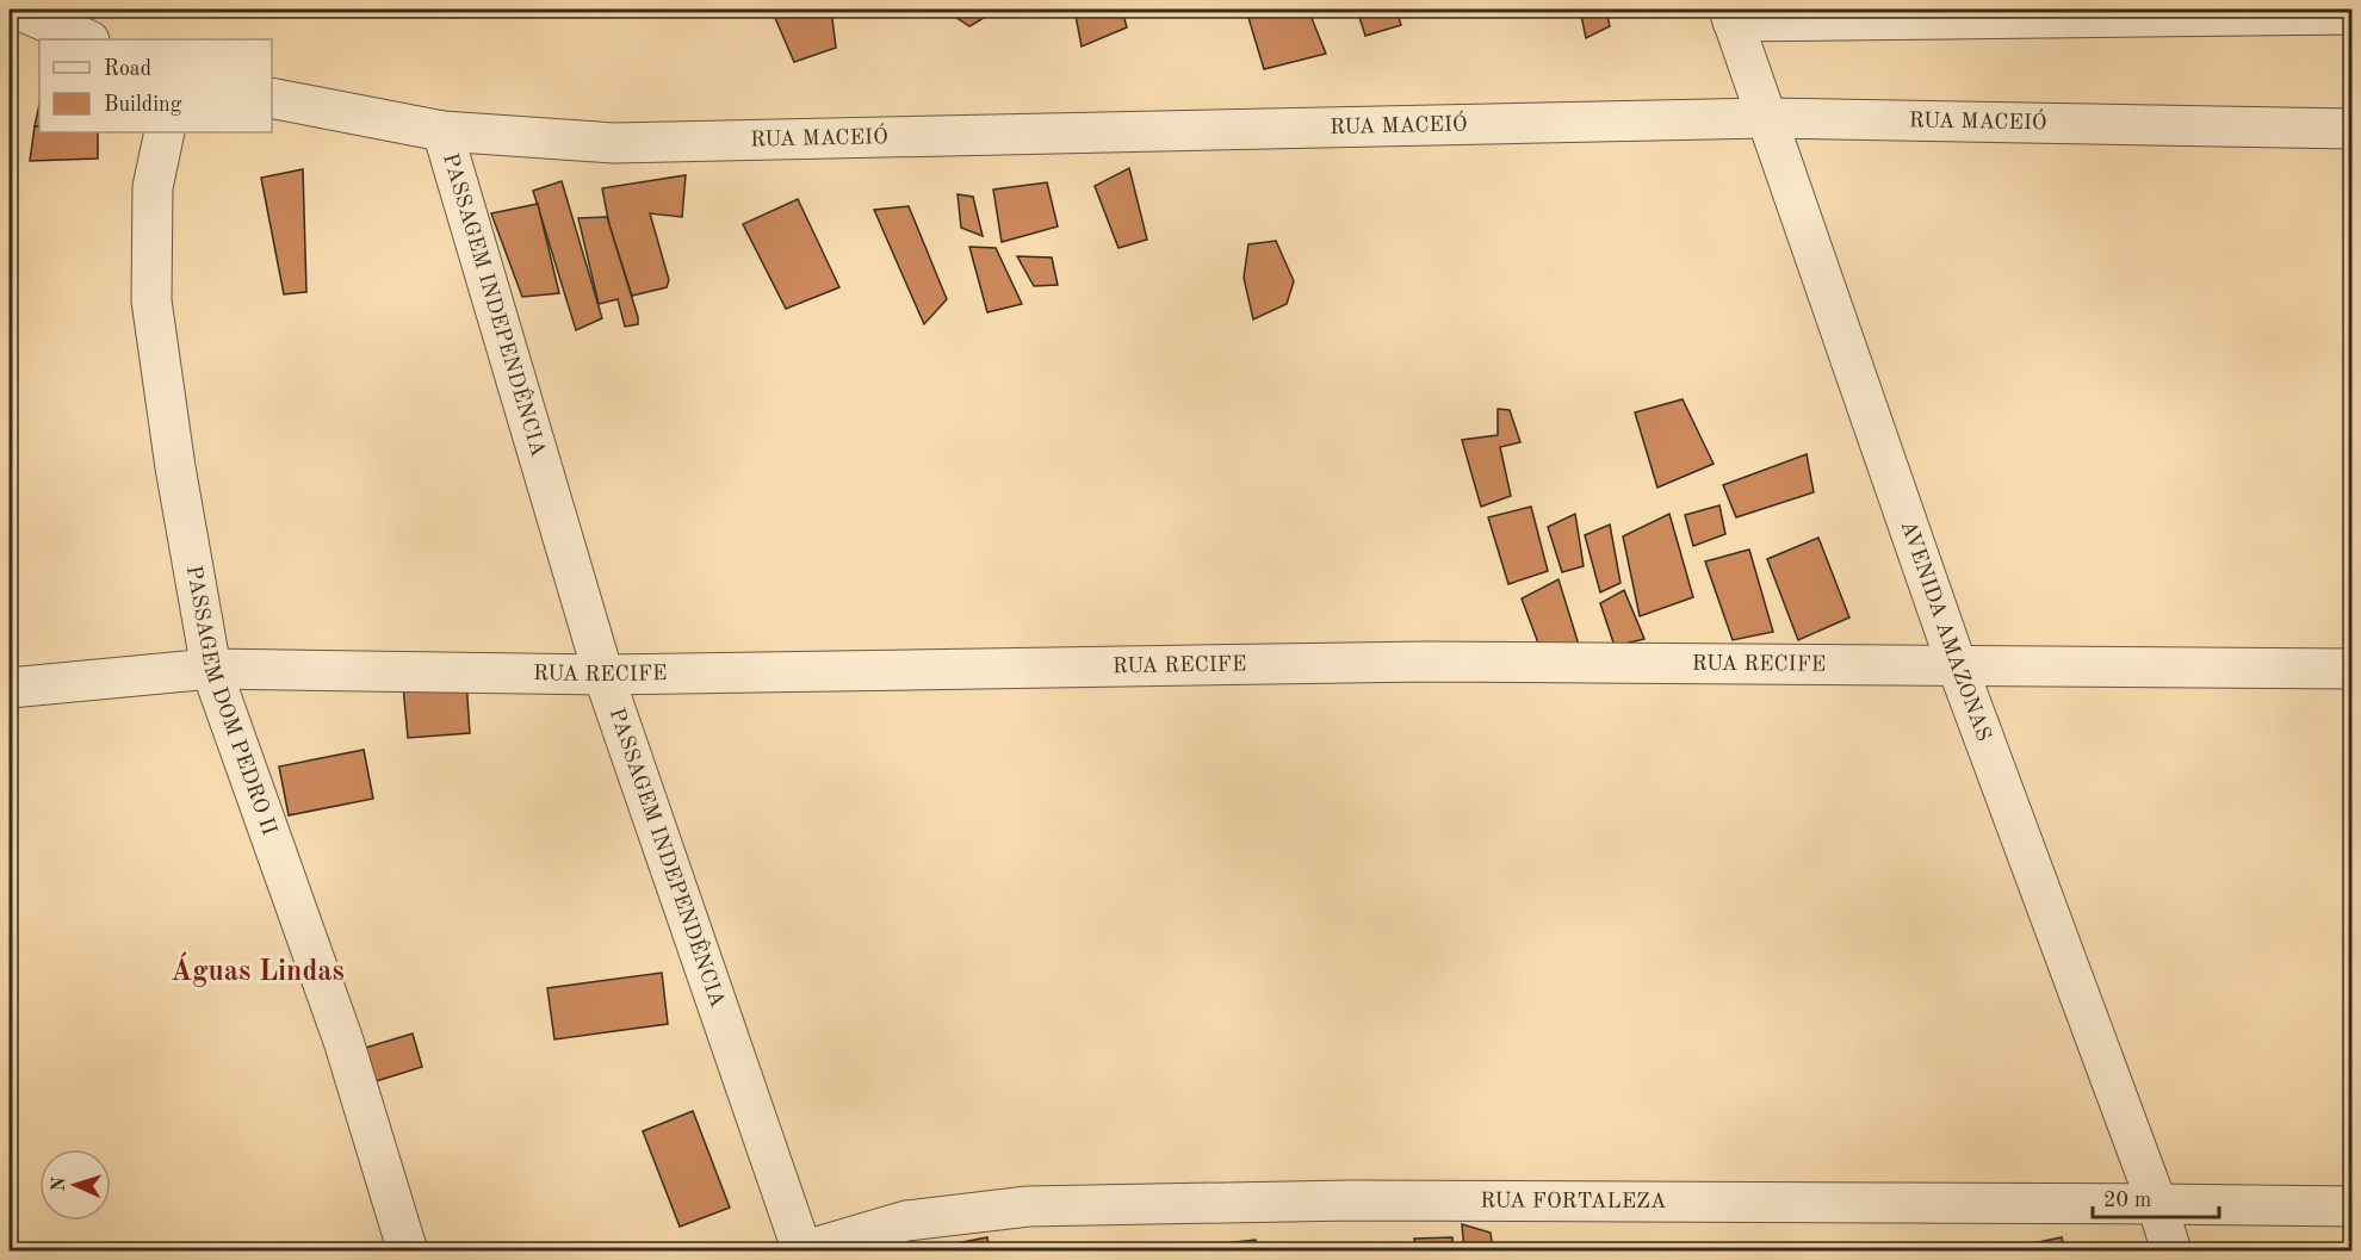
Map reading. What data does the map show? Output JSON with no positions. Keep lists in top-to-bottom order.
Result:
{
  "streets": {
    "street": [
      "RUA MACEIÓ",
      "PASSAGEM INDEPENDÊNCIA",
      "AVENIDA AMAZONAS",
      "RUA RECIFE",
      "PASSAGEM DOM PEDRO II",
      "RUA FORTALEZA"
    ]
  },
  "crossings": [
    ["RUA MACEIÓ", "PASSAGEM INDEPENDÊNCIA"],
    ["RUA MACEIÓ", "AVENIDA AMAZONAS"],
    ["PASSAGEM INDEPENDÊNCIA", "RUA RECIFE"],
    ["PASSAGEM INDEPENDÊNCIA", "RUA FORTALEZA"],
    ["AVENIDA AMAZONAS", "RUA RECIFE"],
    ["AVENIDA AMAZONAS", "RUA FORTALEZA"],
    ["RUA RECIFE", "PASSAGEM DOM PEDRO II"]
  ],
  "districts": ["Águas Lindas"],
  "legend": ["Road", "Building"],
  "scale_bar": "20 m",
  "north": "left"
}
